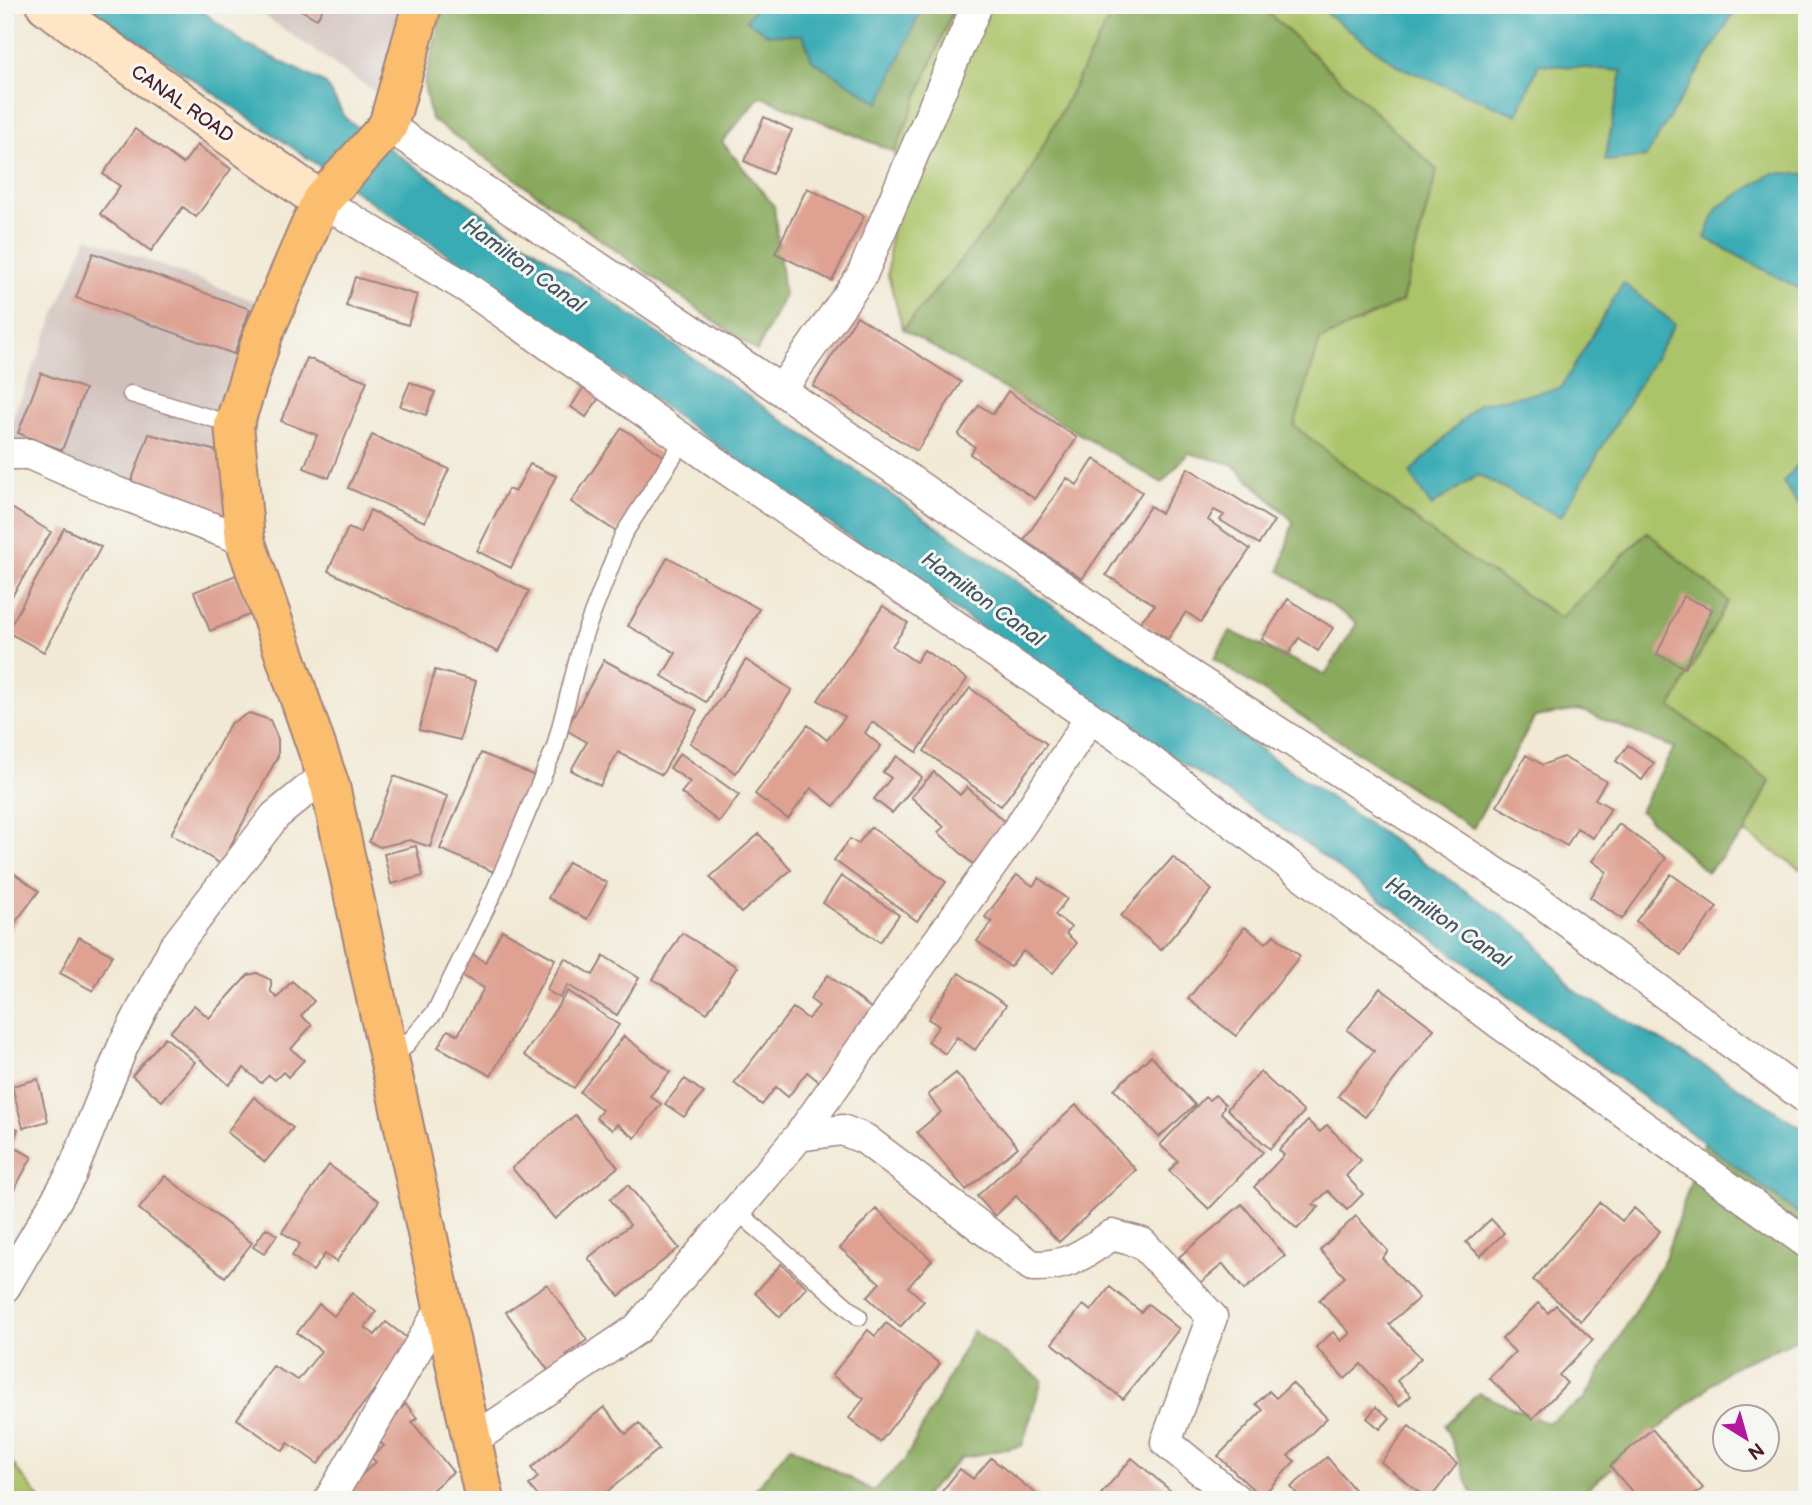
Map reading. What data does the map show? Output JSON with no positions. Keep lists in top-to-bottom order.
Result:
{
  "streets": {
    "main road": ["CANAL ROAD"]
  },
  "water": ["Hamilton Canal"],
  "north": "bottom right"
}
